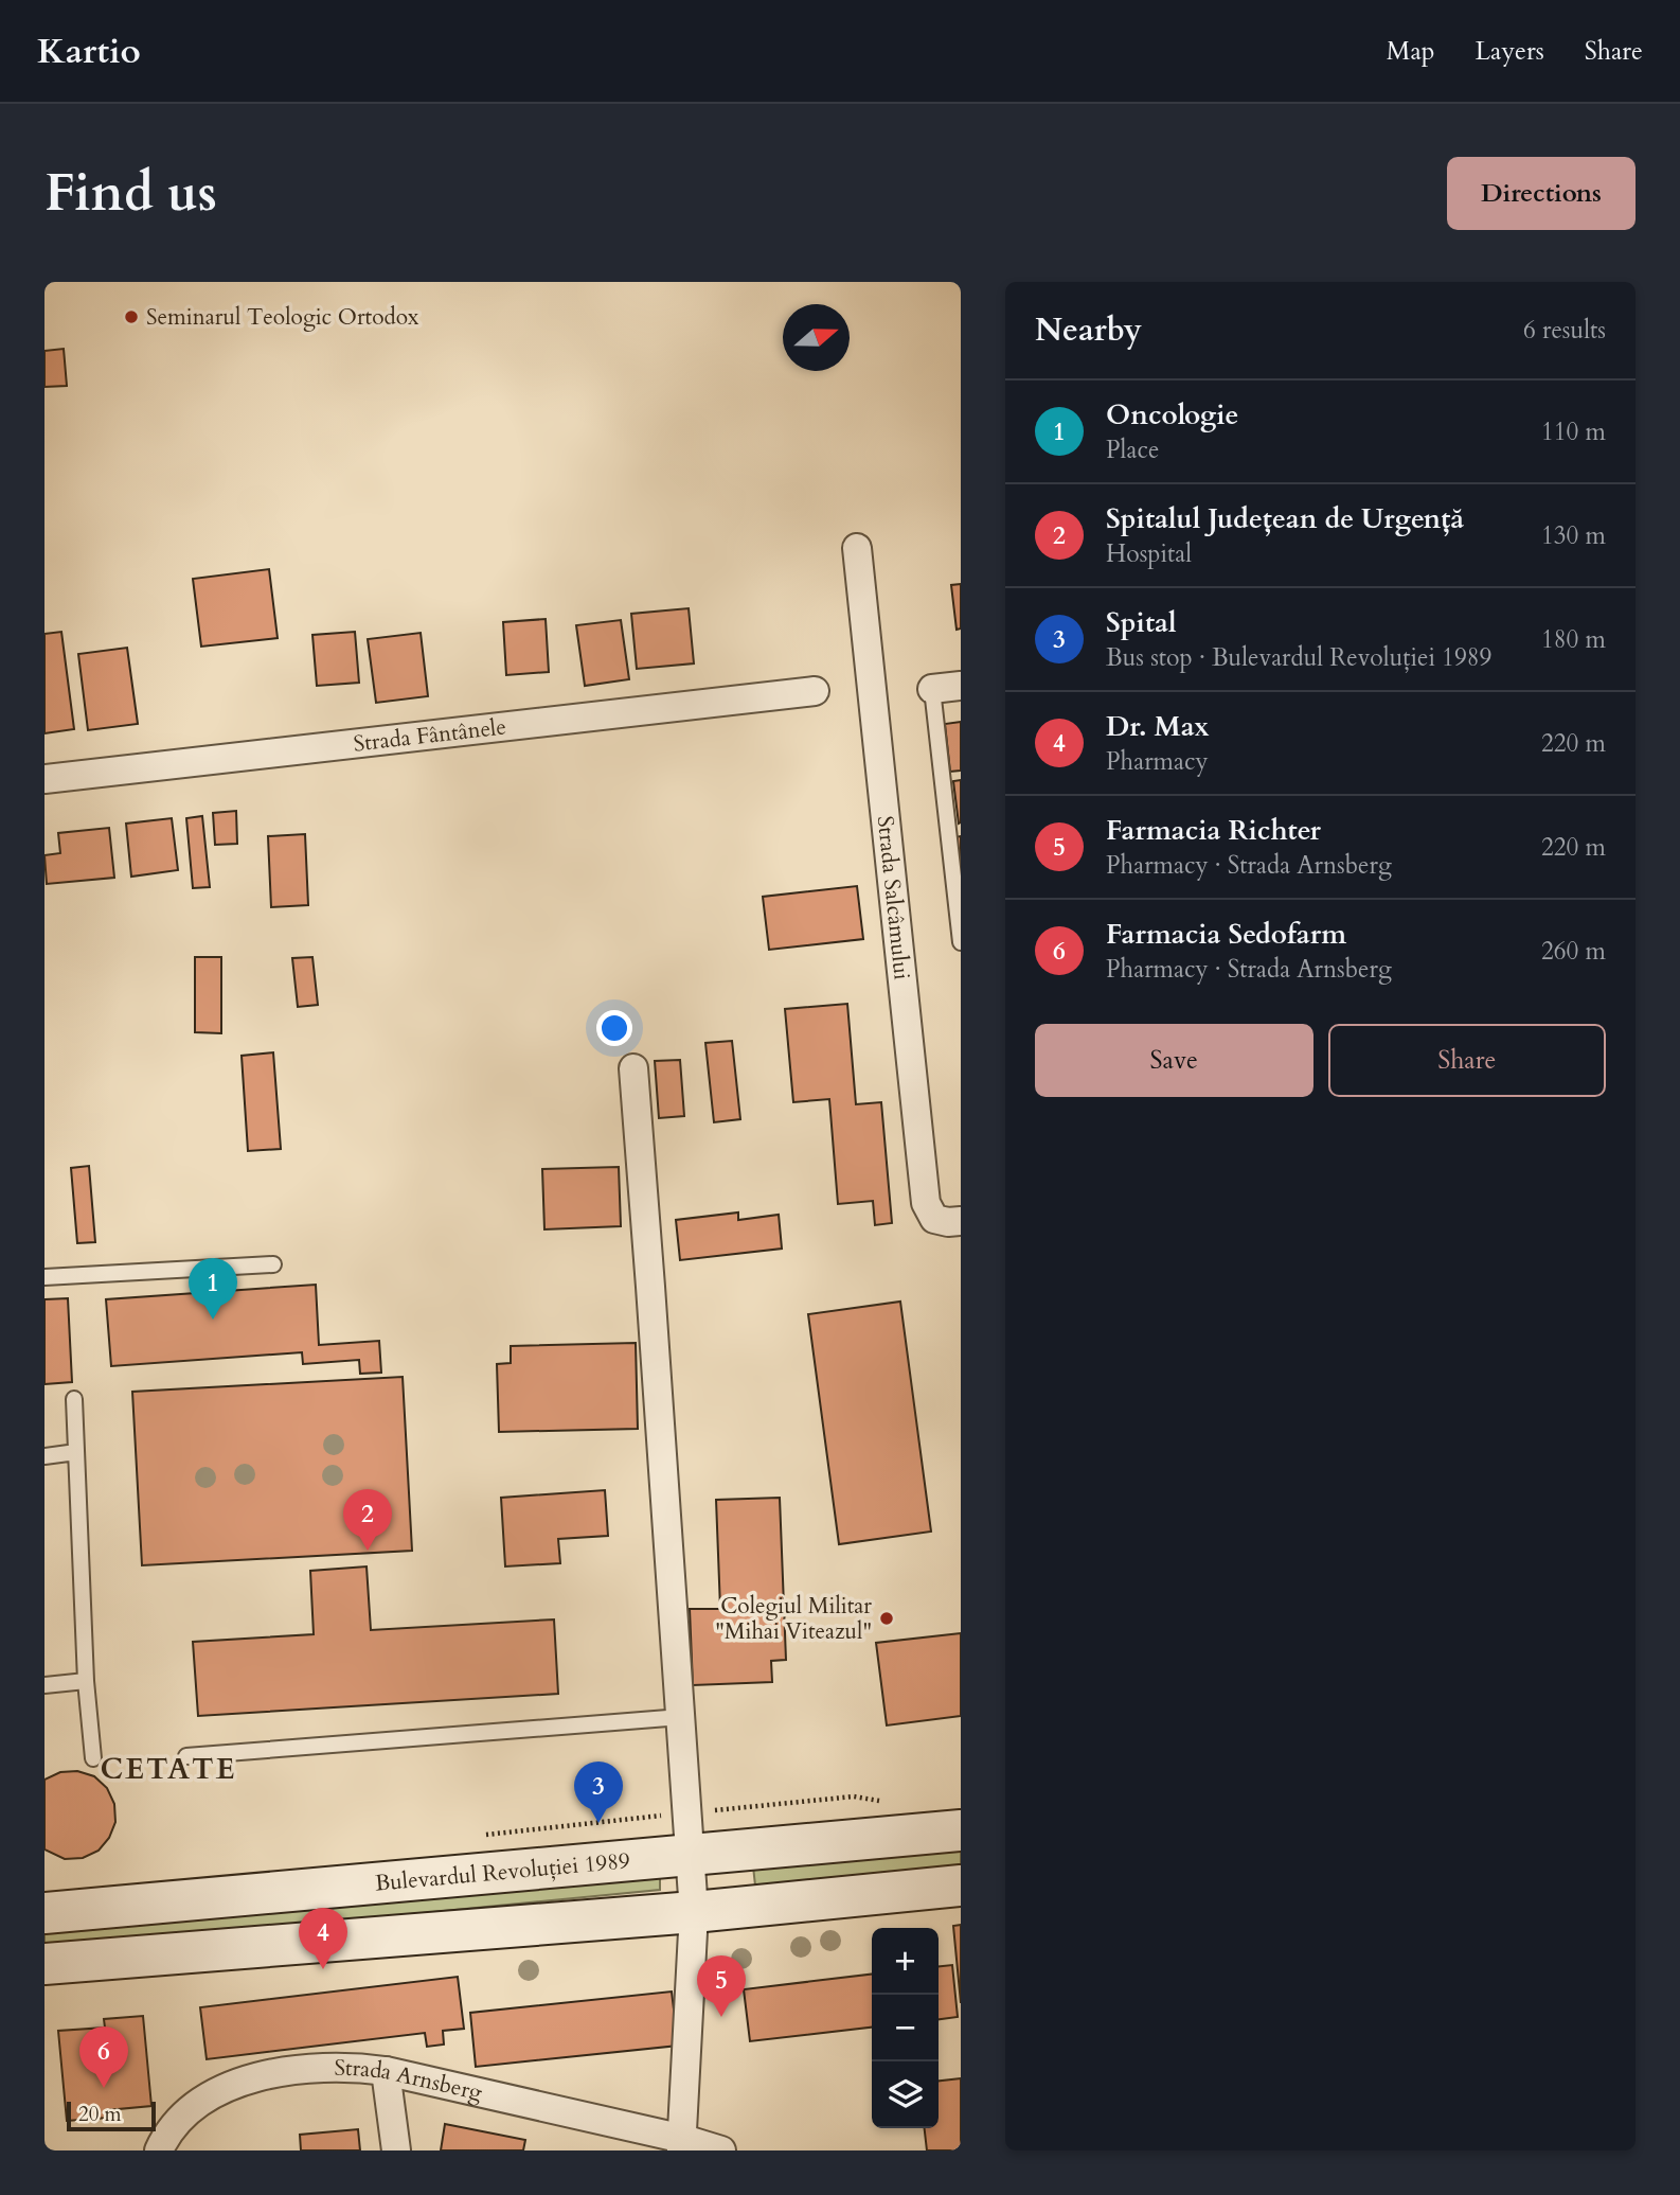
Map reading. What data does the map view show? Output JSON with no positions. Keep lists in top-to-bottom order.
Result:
{
  "streets": {
    "main road": ["Bulevardul Revoluției 1989"],
    "street": ["Strada Fântânele", "Strada Salcâmului", "Strada Arnsberg"]
  },
  "districts": ["CETATE"],
  "places": ["Seminarul Teologic Ortodox", "Colegiul Militar \"Mihai Viteazul\""],
  "scale_bar": "20 m",
  "north": "right",
  "page": {
    "header": "Kartio",
    "nav": ["Map", "Layers", "Share"],
    "buttons": [
      "Directions",
      ["Save", "Share"]
    ],
    "title": "Find us",
    "heading": ["Nearby", "6 results"],
    "list": [
      {
        "mark": "1",
        "name": "Oncologie",
        "note": "Place",
        "value": "110 m"
      },
      {
        "mark": "2",
        "name": "Spitalul Județean de Urgență",
        "note": "Hospital",
        "value": "130 m"
      },
      {
        "mark": "3",
        "name": "Spital",
        "note": "Bus stop · Bulevardul Revoluției 1989",
        "value": "180 m"
      },
      {
        "mark": "4",
        "name": "Dr. Max",
        "note": "Pharmacy",
        "value": "220 m"
      },
      {
        "mark": "5",
        "name": "Farmacia Richter",
        "note": "Pharmacy · Strada Arnsberg",
        "value": "220 m"
      },
      {
        "mark": "6",
        "name": "Farmacia Sedofarm",
        "note": "Pharmacy · Strada Arnsberg",
        "value": "260 m"
      }
    ],
    "pins": [
      "1",
      "2",
      "3",
      "4",
      "5",
      "6"
    ],
    "map_buttons": ["+", "−"],
    "scale": "20 m"
  }
}
